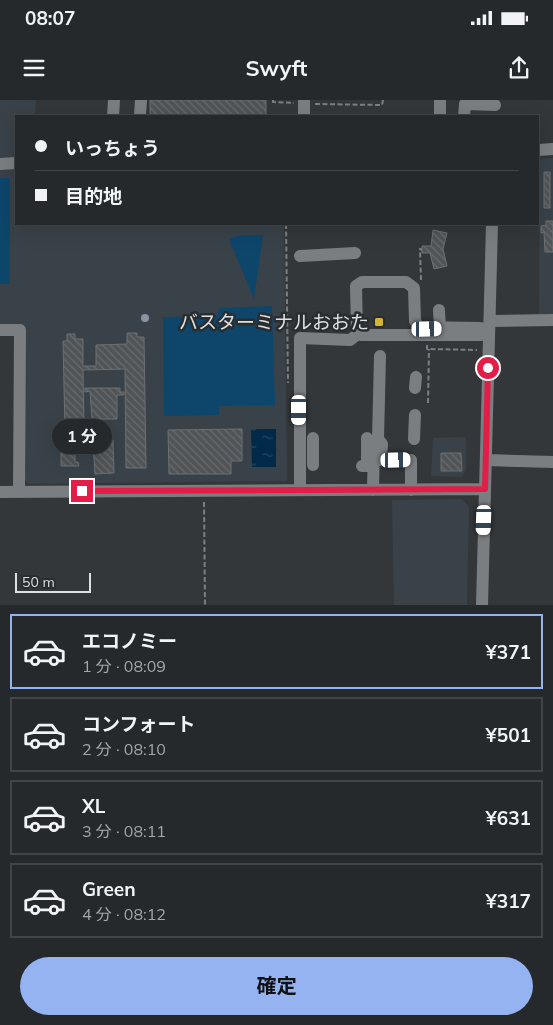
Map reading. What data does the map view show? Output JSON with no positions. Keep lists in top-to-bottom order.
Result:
{
  "places": {
    "transit": ["バスターミナルおおた"]
  },
  "scale_bar": "50 m",
  "page": {
    "status": "08:07",
    "header": "Swyft",
    "banner": ["いっちょう", "目的地"],
    "bubble": "1 分",
    "scale": "50 m",
    "list": [
      {
        "name": "エコノミー",
        "note": "1 分 · 08:09",
        "value": "¥371"
      },
      {
        "name": "コンフォート",
        "note": "2 分 · 08:10",
        "value": "¥501"
      },
      {
        "name": "XL",
        "note": "3 分 · 08:11",
        "value": "¥631"
      },
      {
        "name": "Green",
        "note": "4 分 · 08:12",
        "value": "¥317"
      }
    ],
    "buttons": "確定"
  }
}
